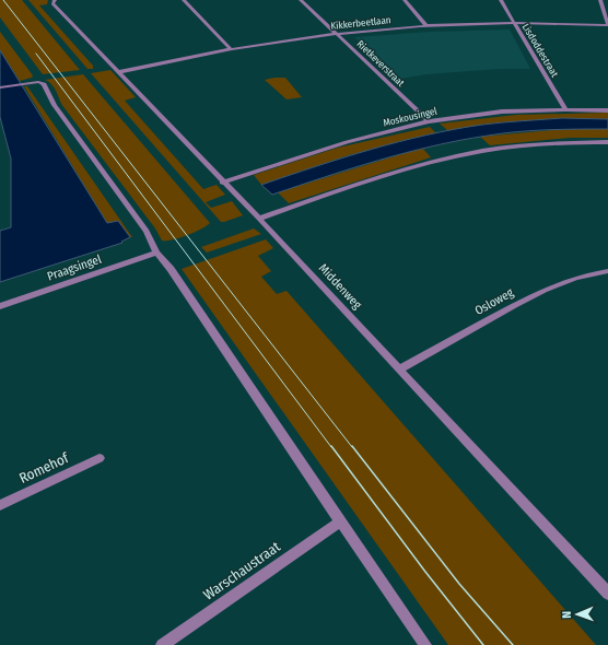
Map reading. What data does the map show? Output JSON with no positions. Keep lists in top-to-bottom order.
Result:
{
  "streets": {
    "street": [
      "Kikkerbeetlaan",
      "Lisdoddestraat",
      "Rietkeverstraat",
      "Moskousingel",
      "Praagsingel",
      "Middenweg",
      "Osloweg",
      "Romehof",
      "Warschaustraat"
    ]
  },
  "crossings": [
    ["Kikkerbeetlaan", "Lisdoddestraat"],
    ["Kikkerbeetlaan", "Rietkeverstraat"],
    ["Kikkerbeetlaan", "Middenweg"],
    ["Lisdoddestraat", "Moskousingel"],
    ["Rietkeverstraat", "Moskousingel"],
    ["Moskousingel", "Middenweg"],
    ["Middenweg", "Osloweg"]
  ],
  "north": "left"
}
